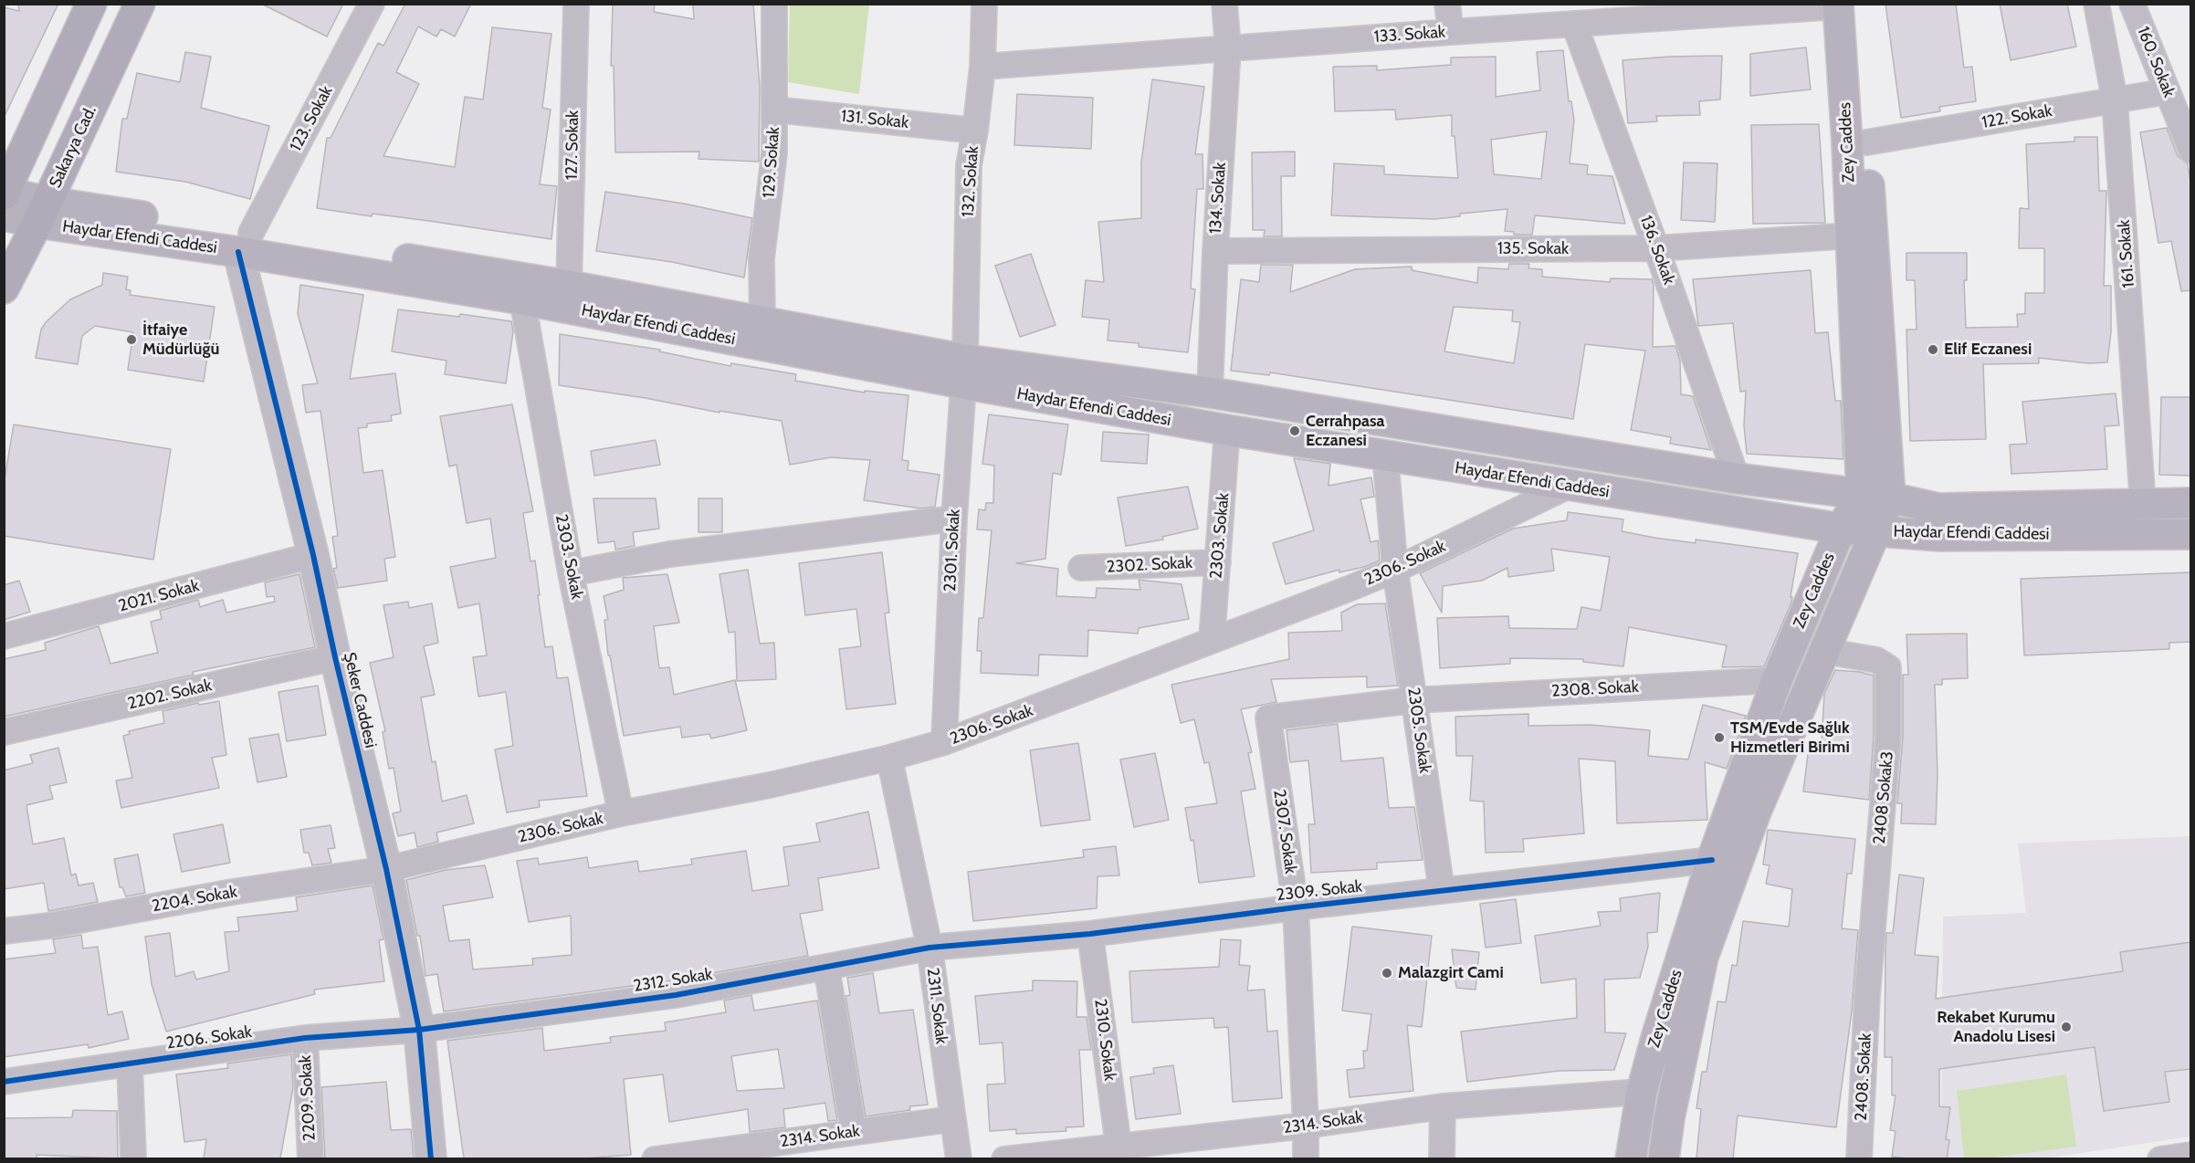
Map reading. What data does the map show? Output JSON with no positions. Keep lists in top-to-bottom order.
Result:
{
  "streets": {
    "main road": ["Zey Caddes", "Sakarya Cad.", "Haydar Efendi Caddesi"],
    "street": [
      "133. Sokak",
      "160. Sokak",
      "122. Sokak",
      "123. Sokak",
      "131. Sokak",
      "127. Sokak",
      "129. Sokak",
      "132. Sokak",
      "134. Sokak",
      "135. Sokak",
      "136. Sokak",
      "161. Sokak",
      "2303. Sokak",
      "2301. Sokak",
      "2306. Sokak",
      "2302. Sokak",
      "2021. Sokak",
      "2308. Sokak",
      "2202. Sokak",
      "Şeker Caddesi",
      "2305. Sokak",
      "2408 Sokak3",
      "2307. Sokak",
      "2309. Sokak",
      "2204. Sokak",
      "2312. Sokak",
      "2311. Sokak",
      "2206. Sokak",
      "2310. Sokak",
      "2408. Sokak",
      "2209. Sokak",
      "2314. Sokak"
    ]
  },
  "crossings": [
    ["133. Sokak", "Zey Caddes"],
    ["133. Sokak", "132. Sokak"],
    ["133. Sokak", "134. Sokak"],
    ["133. Sokak", "136. Sokak"],
    ["160. Sokak", "122. Sokak"],
    ["122. Sokak", "Zey Caddes"],
    ["122. Sokak", "161. Sokak"],
    ["123. Sokak", "Haydar Efendi Caddesi"],
    ["123. Sokak", "Şeker Caddesi"],
    ["131. Sokak", "129. Sokak"],
    ["131. Sokak", "132. Sokak"],
    ["Zey Caddes", "Haydar Efendi Caddesi"],
    ["Zey Caddes", "135. Sokak"],
    ["Zey Caddes", "2308. Sokak"],
    ["Zey Caddes", "2408 Sokak3"],
    ["Zey Caddes", "2309. Sokak"],
    ["Zey Caddes", "2314. Sokak"],
    ["127. Sokak", "Haydar Efendi Caddesi"],
    ["Sakarya Cad.", "Haydar Efendi Caddesi"],
    ["129. Sokak", "Haydar Efendi Caddesi"],
    ["132. Sokak", "Haydar Efendi Caddesi"],
    ["132. Sokak", "2301. Sokak"],
    ["134. Sokak", "Haydar Efendi Caddesi"],
    ["134. Sokak", "135. Sokak"],
    ["Haydar Efendi Caddesi", "136. Sokak"],
    ["Haydar Efendi Caddesi", "161. Sokak"],
    ["Haydar Efendi Caddesi", "2303. Sokak"],
    ["Haydar Efendi Caddesi", "2301. Sokak"],
    ["Haydar Efendi Caddesi", "2306. Sokak"],
    ["Haydar Efendi Caddesi", "Şeker Caddesi"],
    ["Haydar Efendi Caddesi", "2305. Sokak"],
    ["135. Sokak", "136. Sokak"],
    ["2303. Sokak", "2306. Sokak"],
    ["2303. Sokak", "2302. Sokak"],
    ["2301. Sokak", "2306. Sokak"],
    ["2306. Sokak", "Şeker Caddesi"],
    ["2306. Sokak", "2305. Sokak"],
    ["2306. Sokak", "2204. Sokak"],
    ["2306. Sokak", "2311. Sokak"],
    ["2021. Sokak", "Şeker Caddesi"],
    ["2308. Sokak", "2305. Sokak"],
    ["2308. Sokak", "2307. Sokak"],
    ["2202. Sokak", "Şeker Caddesi"],
    ["Şeker Caddesi", "2204. Sokak"],
    ["Şeker Caddesi", "2312. Sokak"],
    ["Şeker Caddesi", "2206. Sokak"],
    ["2305. Sokak", "2307. Sokak"],
    ["2305. Sokak", "2309. Sokak"],
    ["2408 Sokak3", "2408. Sokak"],
    ["2307. Sokak", "2309. Sokak"],
    ["2307. Sokak", "2314. Sokak"],
    ["2309. Sokak", "2312. Sokak"],
    ["2309. Sokak", "2311. Sokak"],
    ["2309. Sokak", "2310. Sokak"],
    ["2312. Sokak", "2311. Sokak"],
    ["2312. Sokak", "2206. Sokak"],
    ["2311. Sokak", "2314. Sokak"],
    ["2206. Sokak", "2209. Sokak"],
    ["2310. Sokak", "2314. Sokak"]
  ],
  "places": [
    "İtfaiye Müdürlüğü",
    "Elif Eczanesi",
    "Cerrahpasa Eczanesi",
    "TSM/Evde Sağlık Hizmetleri Birimi",
    "Malazgirt Cami",
    "Rekabet Kurumu Anadolu Lisesi"
  ]
}
